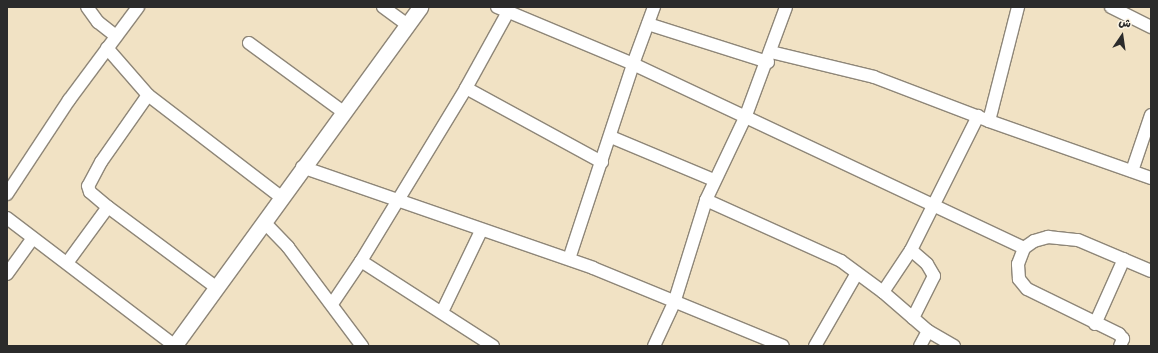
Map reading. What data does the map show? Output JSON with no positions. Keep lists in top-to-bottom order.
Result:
{
  "north": "top"
}
